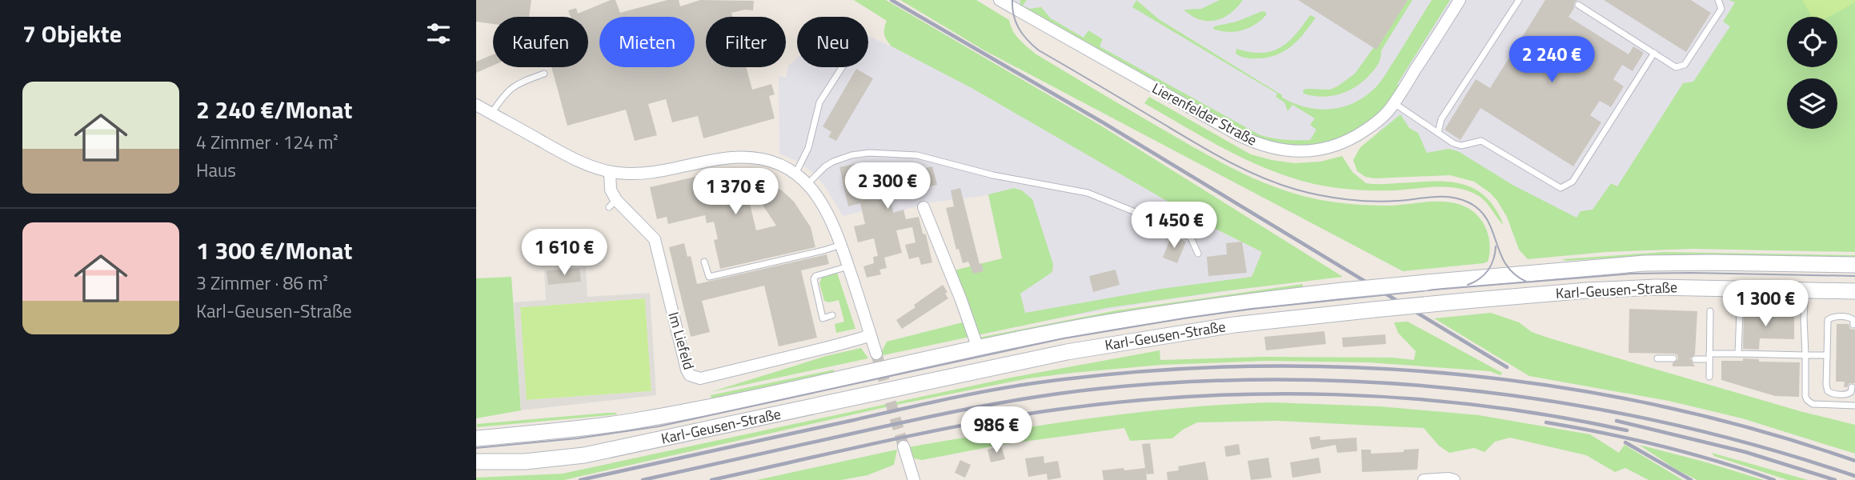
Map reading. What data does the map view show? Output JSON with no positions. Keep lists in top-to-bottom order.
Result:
{
  "streets": {
    "main road": ["Karl-Geusen-Straße"],
    "street": ["Lierenfelder Straße", "Im Liefeld"]
  },
  "page": {
    "heading": "7 Objekte",
    "chip": [
      "Kaufen",
      "Mieten",
      "Filter",
      "Neu"
    ],
    "price": [
      "2 240 €",
      "2 300 €",
      "1 370 €",
      "1 450 €",
      "1 610 €",
      "1 300 €",
      "986 €"
    ],
    "list": [
      {
        "name": "2 240 €/Monat",
        "note": "4 Zimmer · 124 m² · Haus"
      },
      {
        "name": "1 300 €/Monat",
        "note": "3 Zimmer · 86 m² · Karl-Geusen-Straße"
      }
    ]
  }
}
